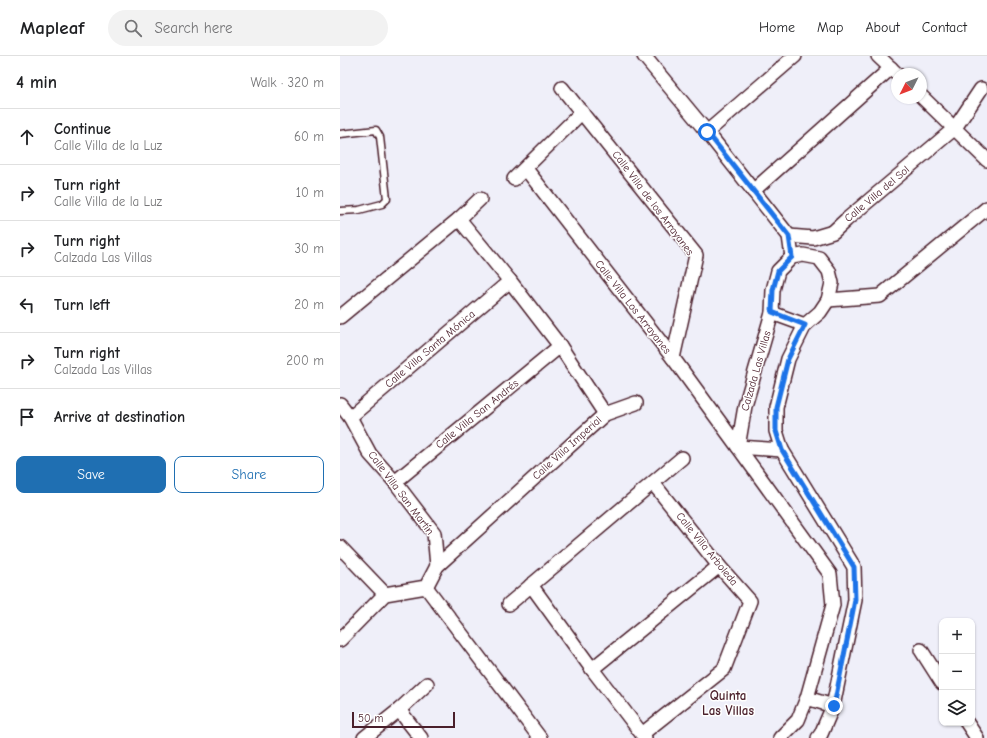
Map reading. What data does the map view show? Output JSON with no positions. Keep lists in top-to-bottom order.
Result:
{
  "streets": {
    "street": [
      "Calle Villa del Sol",
      "Calle Villa de los Arrayanes",
      "Calle Villa Los Arrayanes",
      "Calle Villa Santa Mónica",
      "Calzada Las Villas",
      "Calle Villa San Andrés",
      "Calle Villa Imperial",
      "Calle Villa San Martín",
      "Calle Villa Arboleda"
    ]
  },
  "crossings": [
    ["Calle Villa de los Arrayanes", "Calle Villa Los Arrayanes"],
    ["Calle Villa Los Arrayanes", "Calzada Las Villas"],
    ["Calle Villa Santa Mónica", "Calle Villa Imperial"],
    ["Calle Villa Santa Mónica", "Calle Villa San Martín"],
    ["Calle Villa San Andrés", "Calle Villa Imperial"],
    ["Calle Villa San Andrés", "Calle Villa San Martín"],
    ["Calle Villa Imperial", "Calle Villa San Martín"]
  ],
  "districts": ["Quinta Las Villas"],
  "scale_bar": "50 m",
  "north": "bottom left",
  "page": {
    "header": "Mapleaf",
    "search": "Search here",
    "nav": [
      "Home",
      "Map",
      "About",
      "Contact"
    ],
    "heading": ["4 min", "Walk · 320 m"],
    "list": [
      ["Continue", "Calle Villa de la Luz", "60 m"],
      ["Turn right", "Calle Villa de la Luz", "10 m"],
      ["Turn right", "Calzada Las Villas", "30 m"],
      ["Turn left", "20 m"],
      ["Turn right", "Calzada Las Villas", "200 m"],
      "Arrive at destination"
    ],
    "buttons": ["Save", "Share"],
    "map_buttons": ["+", "−"],
    "scale": "50 m"
  }
}
